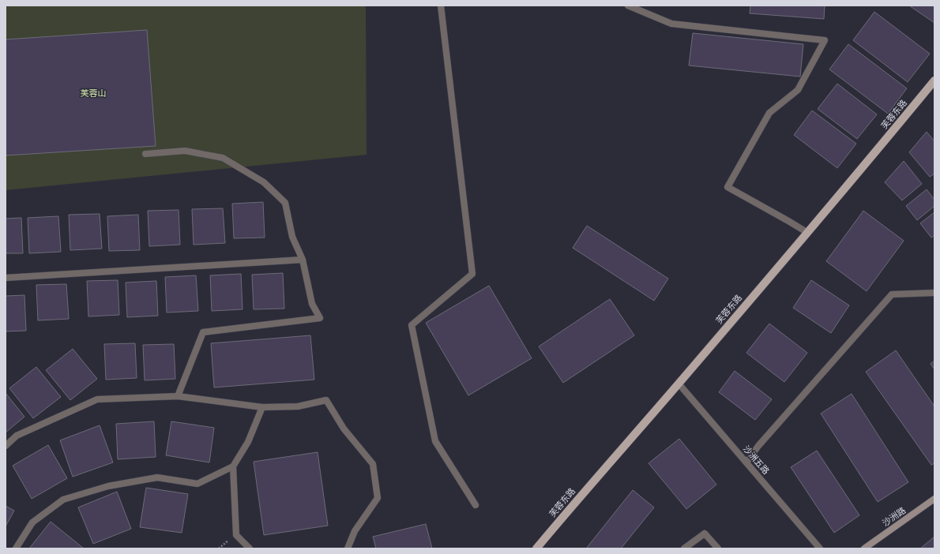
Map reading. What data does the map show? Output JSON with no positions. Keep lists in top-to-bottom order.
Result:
{
  "streets": {
    "main road": ["芙蓉东路", "沙洲路"],
    "street": ["沙洲五路"]
  },
  "crossings": [
    ["芙蓉东路", "沙洲五路"]
  ],
  "parks": ["芙蓉山"]
}
